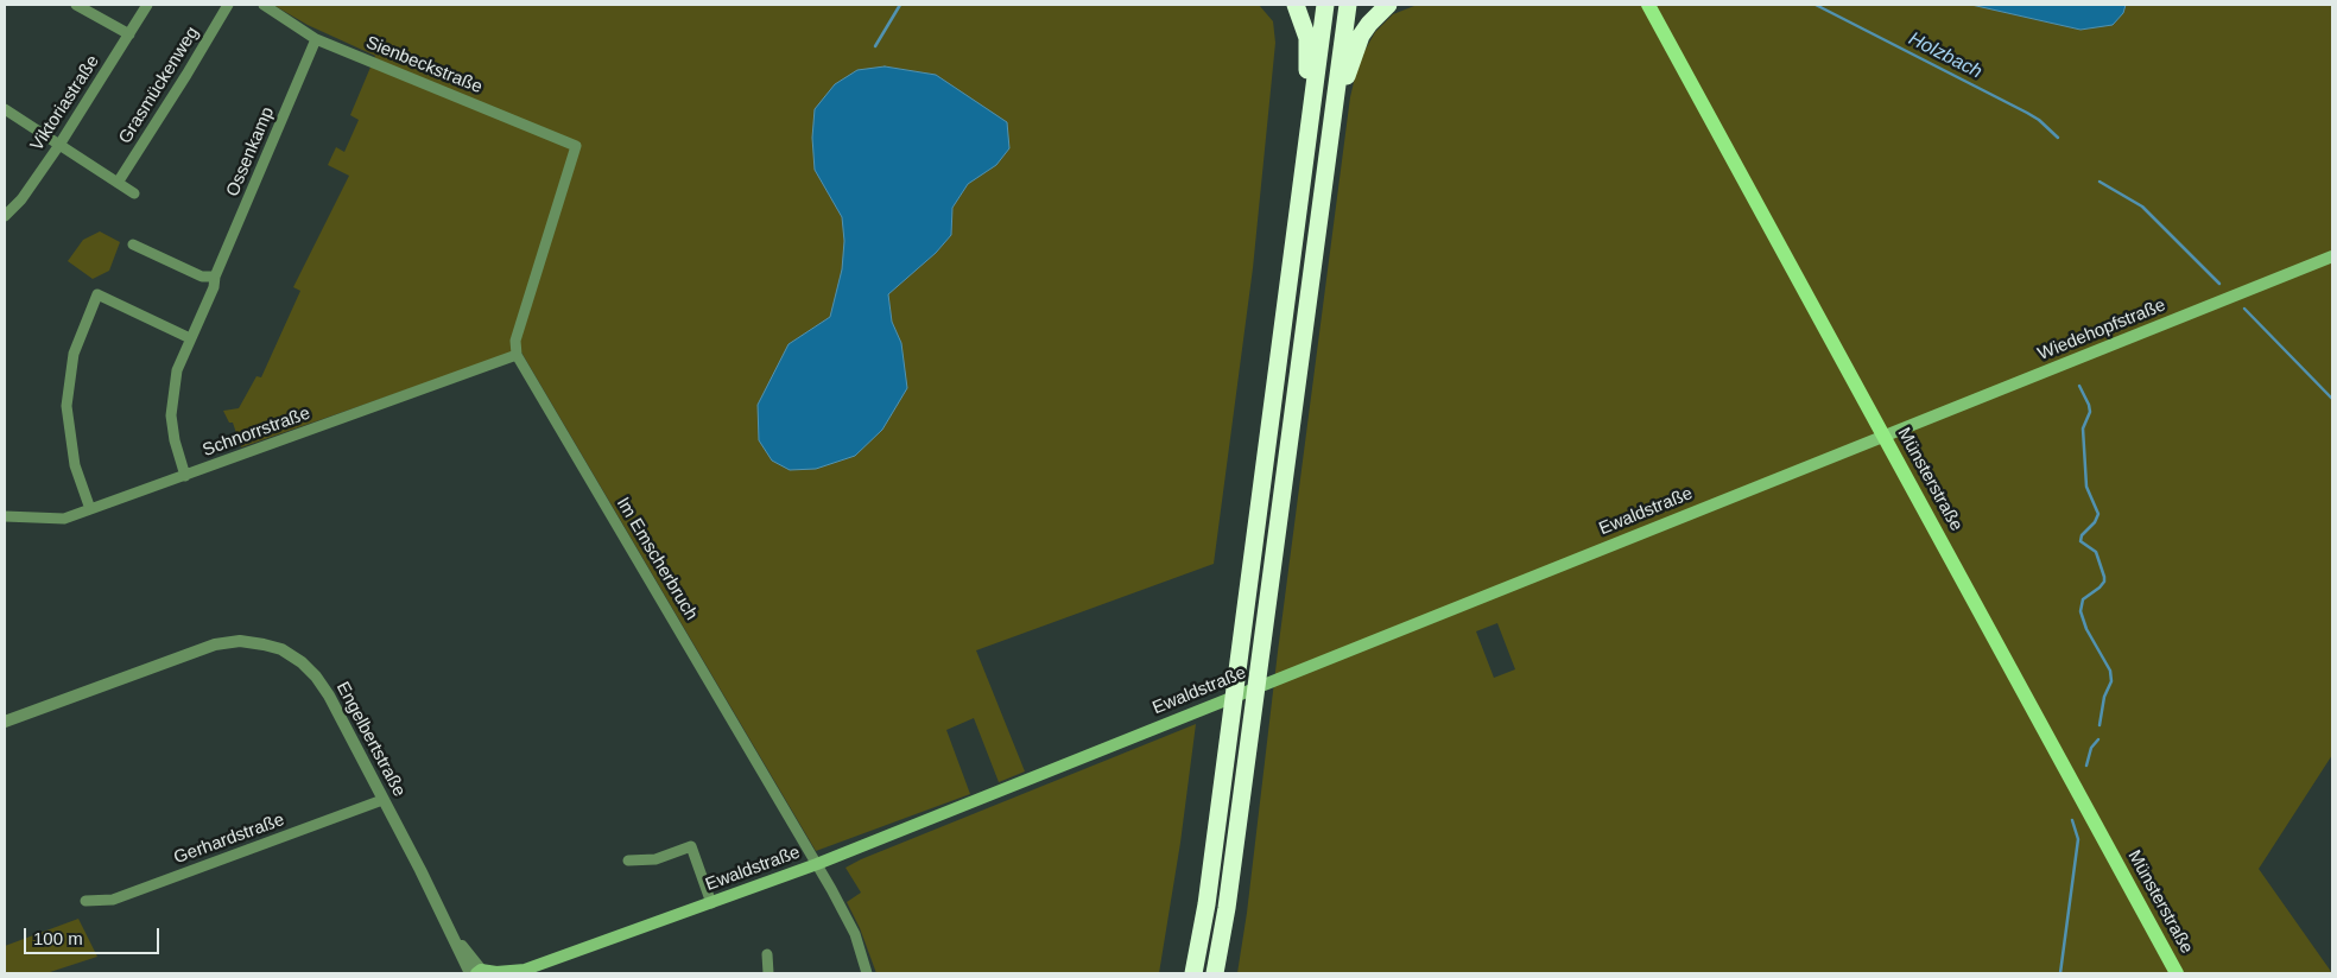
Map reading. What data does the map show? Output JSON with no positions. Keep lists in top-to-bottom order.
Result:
{
  "streets": {
    "main road": ["Wiedehopfstraße", "Münsterstraße", "Ewaldstraße"],
    "street": [
      "Sienbeckstraße",
      "Grasmückenweg",
      "Viktoriastraße",
      "Ossenkamp",
      "Schnorrstraße",
      "Im Emscherbruch",
      "Engelbertstraße",
      "Gerhardstraße"
    ]
  },
  "crossings": [
    ["Sienbeckstraße", "Ossenkamp"],
    ["Sienbeckstraße", "Schnorrstraße"],
    ["Sienbeckstraße", "Im Emscherbruch"],
    ["Ossenkamp", "Schnorrstraße"],
    ["Wiedehopfstraße", "Münsterstraße"],
    ["Wiedehopfstraße", "Ewaldstraße"],
    ["Schnorrstraße", "Im Emscherbruch"],
    ["Münsterstraße", "Ewaldstraße"],
    ["Ewaldstraße", "Im Emscherbruch"],
    ["Ewaldstraße", "Engelbertstraße"],
    ["Engelbertstraße", "Gerhardstraße"]
  ],
  "water": ["Holzbach"],
  "scale_bar": "100 m"
}
